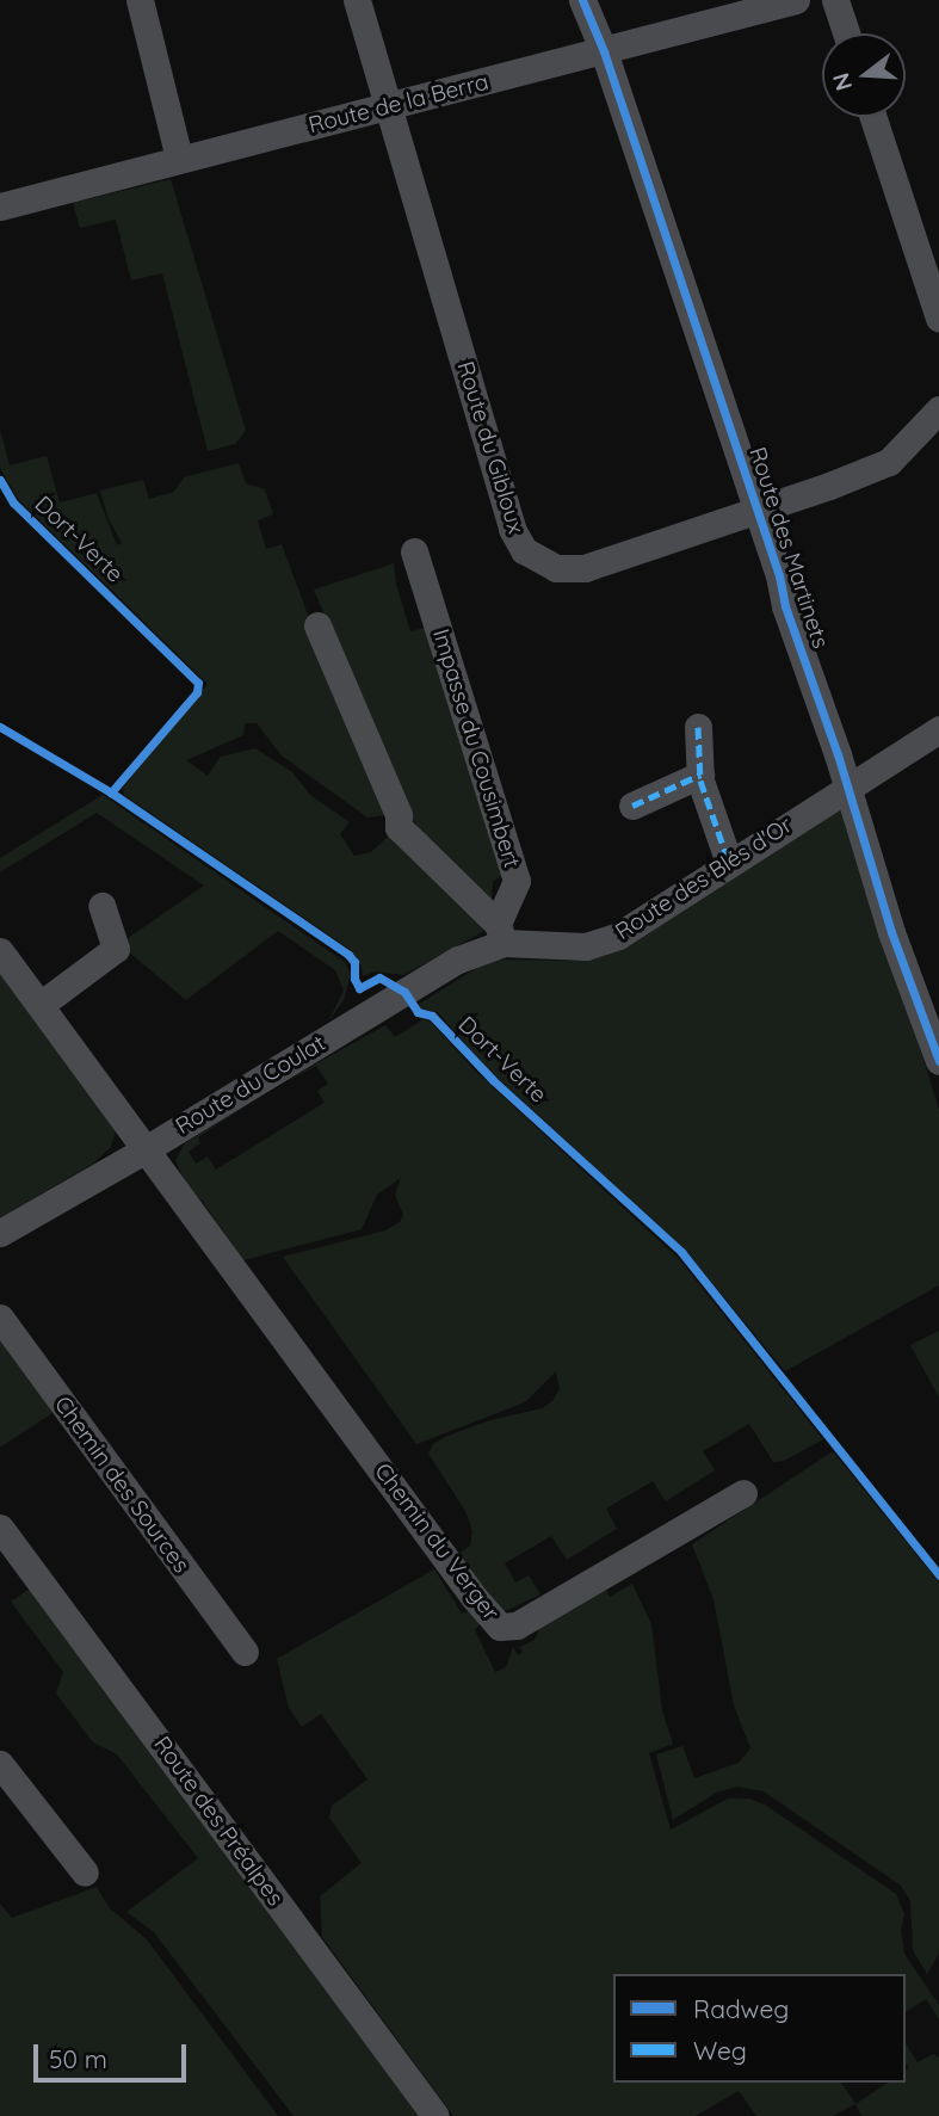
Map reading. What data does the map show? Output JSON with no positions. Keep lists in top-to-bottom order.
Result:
{
  "streets": {
    "street": [
      "Route de la Berra",
      "Route du Gibloux",
      "Route des Martinets",
      "Impasse du Cousimbert",
      "Route des Blés d'Or",
      "Route du Coulat",
      "Chemin des Sources",
      "Chemin du Verger",
      "Route des Préalpes"
    ],
    "cycle path": ["Dort-Verte"]
  },
  "crossings": [
    ["Route de la Berra", "Route du Gibloux"],
    ["Route de la Berra", "Route des Martinets"],
    ["Route du Gibloux", "Route des Martinets"],
    ["Route des Martinets", "Route des Blés d'Or"],
    ["Impasse du Cousimbert", "Route des Blés d'Or"],
    ["Impasse du Cousimbert", "Route du Coulat"],
    ["Route des Blés d'Or", "Route du Coulat"],
    ["Route du Coulat", "Chemin du Verger"]
  ],
  "legend": ["Radweg", "Weg"],
  "scale_bar": "50 m",
  "north": "left"
}
